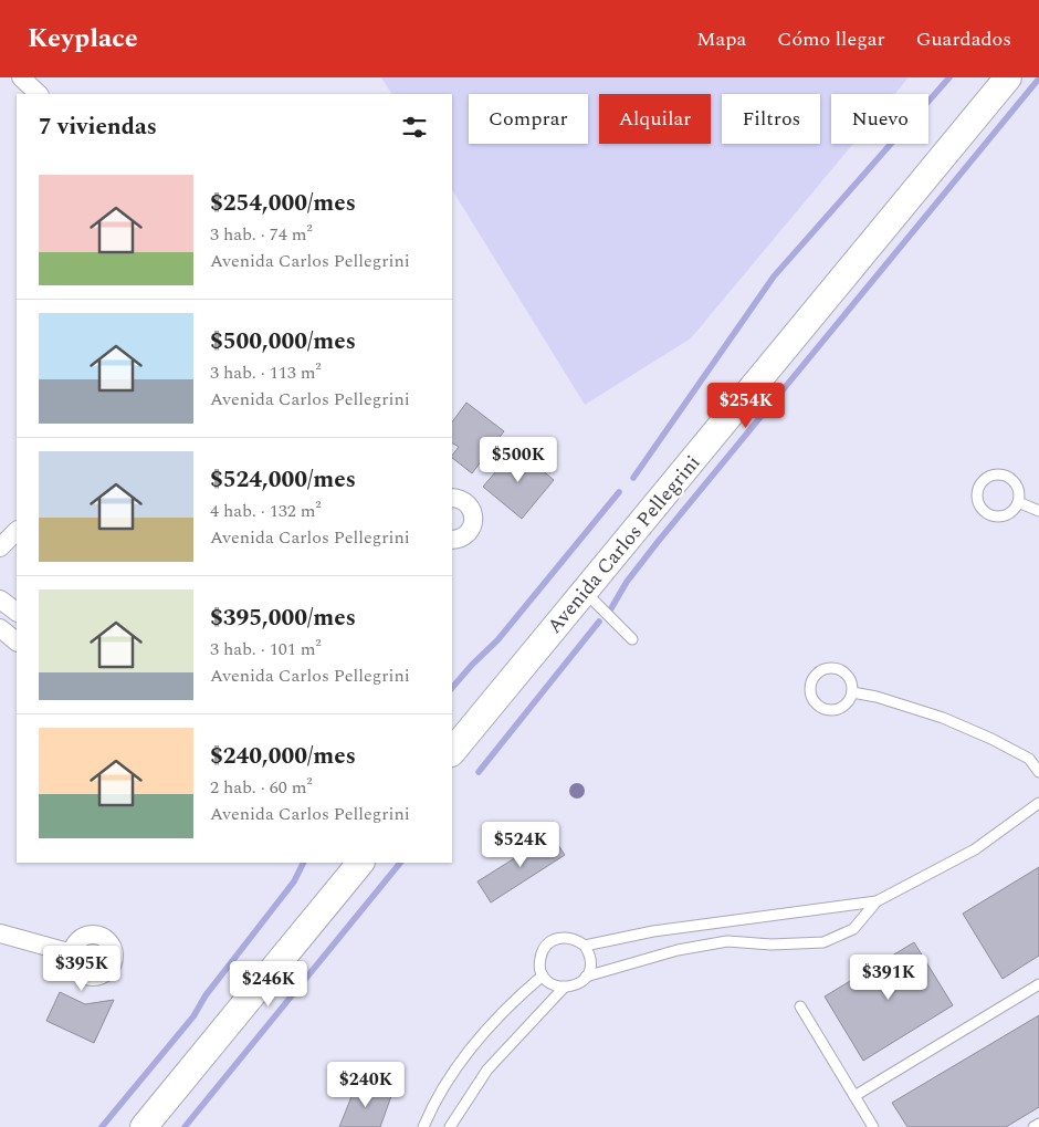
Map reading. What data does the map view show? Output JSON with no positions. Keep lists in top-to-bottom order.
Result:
{
  "streets": {
    "main road": ["Avenida Carlos Pellegrini"]
  },
  "page": {
    "header": "Keyplace",
    "nav": ["Mapa", "Cómo llegar", "Guardados"],
    "chip": [
      "Comprar",
      "Alquilar",
      "Filtros",
      "Nuevo"
    ],
    "heading": "7 viviendas",
    "list": [
      {
        "name": "$254,000/mes",
        "note": "3 hab. · 74 m² · Avenida Carlos Pellegrini"
      },
      {
        "name": "$500,000/mes",
        "note": "3 hab. · 113 m² · Avenida Carlos Pellegrini"
      },
      {
        "name": "$524,000/mes",
        "note": "4 hab. · 132 m² · Avenida Carlos Pellegrini"
      },
      {
        "name": "$395,000/mes",
        "note": "3 hab. · 101 m² · Avenida Carlos Pellegrini"
      },
      {
        "name": "$240,000/mes",
        "note": "2 hab. · 60 m² · Avenida Carlos Pellegrini"
      }
    ],
    "price": [
      "$254K",
      "$500K",
      "$524K",
      "$395K",
      "$391K",
      "$246K",
      "$240K"
    ]
  }
}
